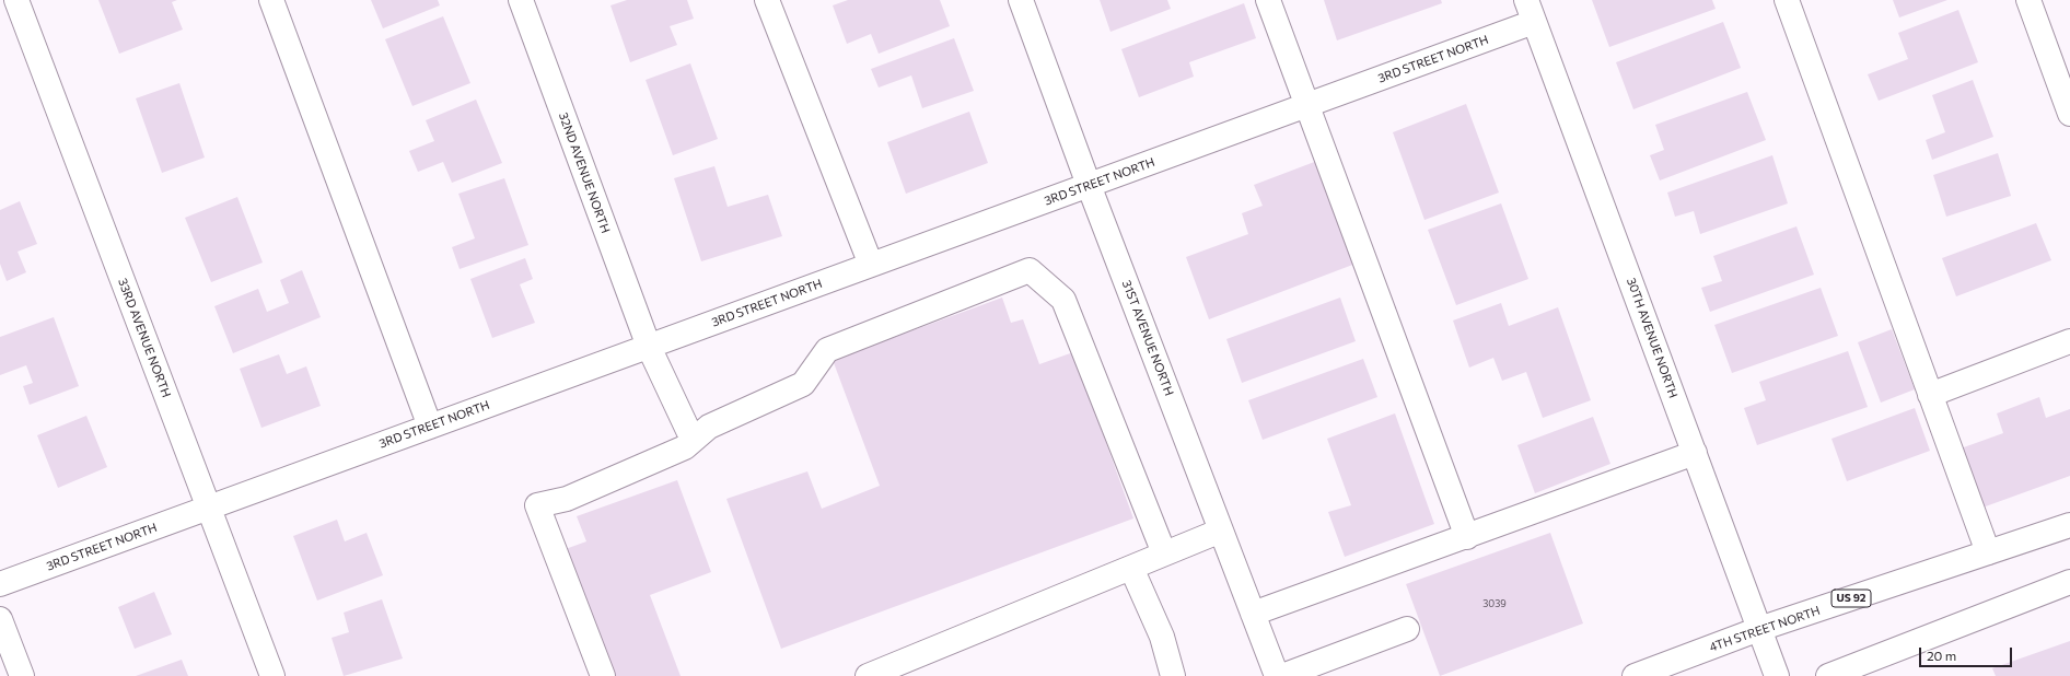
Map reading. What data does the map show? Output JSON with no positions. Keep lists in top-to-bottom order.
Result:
{
  "streets": {
    "street": [
      "3RD STREET NORTH",
      "32ND AVENUE NORTH",
      "33RD AVENUE NORTH",
      "31ST AVENUE NORTH",
      "30TH AVENUE NORTH",
      "US 92",
      "4TH STREET NORTH"
    ]
  },
  "crossings": [
    ["3RD STREET NORTH", "32ND AVENUE NORTH"],
    ["3RD STREET NORTH", "33RD AVENUE NORTH"],
    ["3RD STREET NORTH", "31ST AVENUE NORTH"],
    ["3RD STREET NORTH", "30TH AVENUE NORTH"],
    ["30TH AVENUE NORTH", "4TH STREET NORTH"]
  ],
  "house_numbers": ["3039"],
  "scale_bar": "20 m"
}
